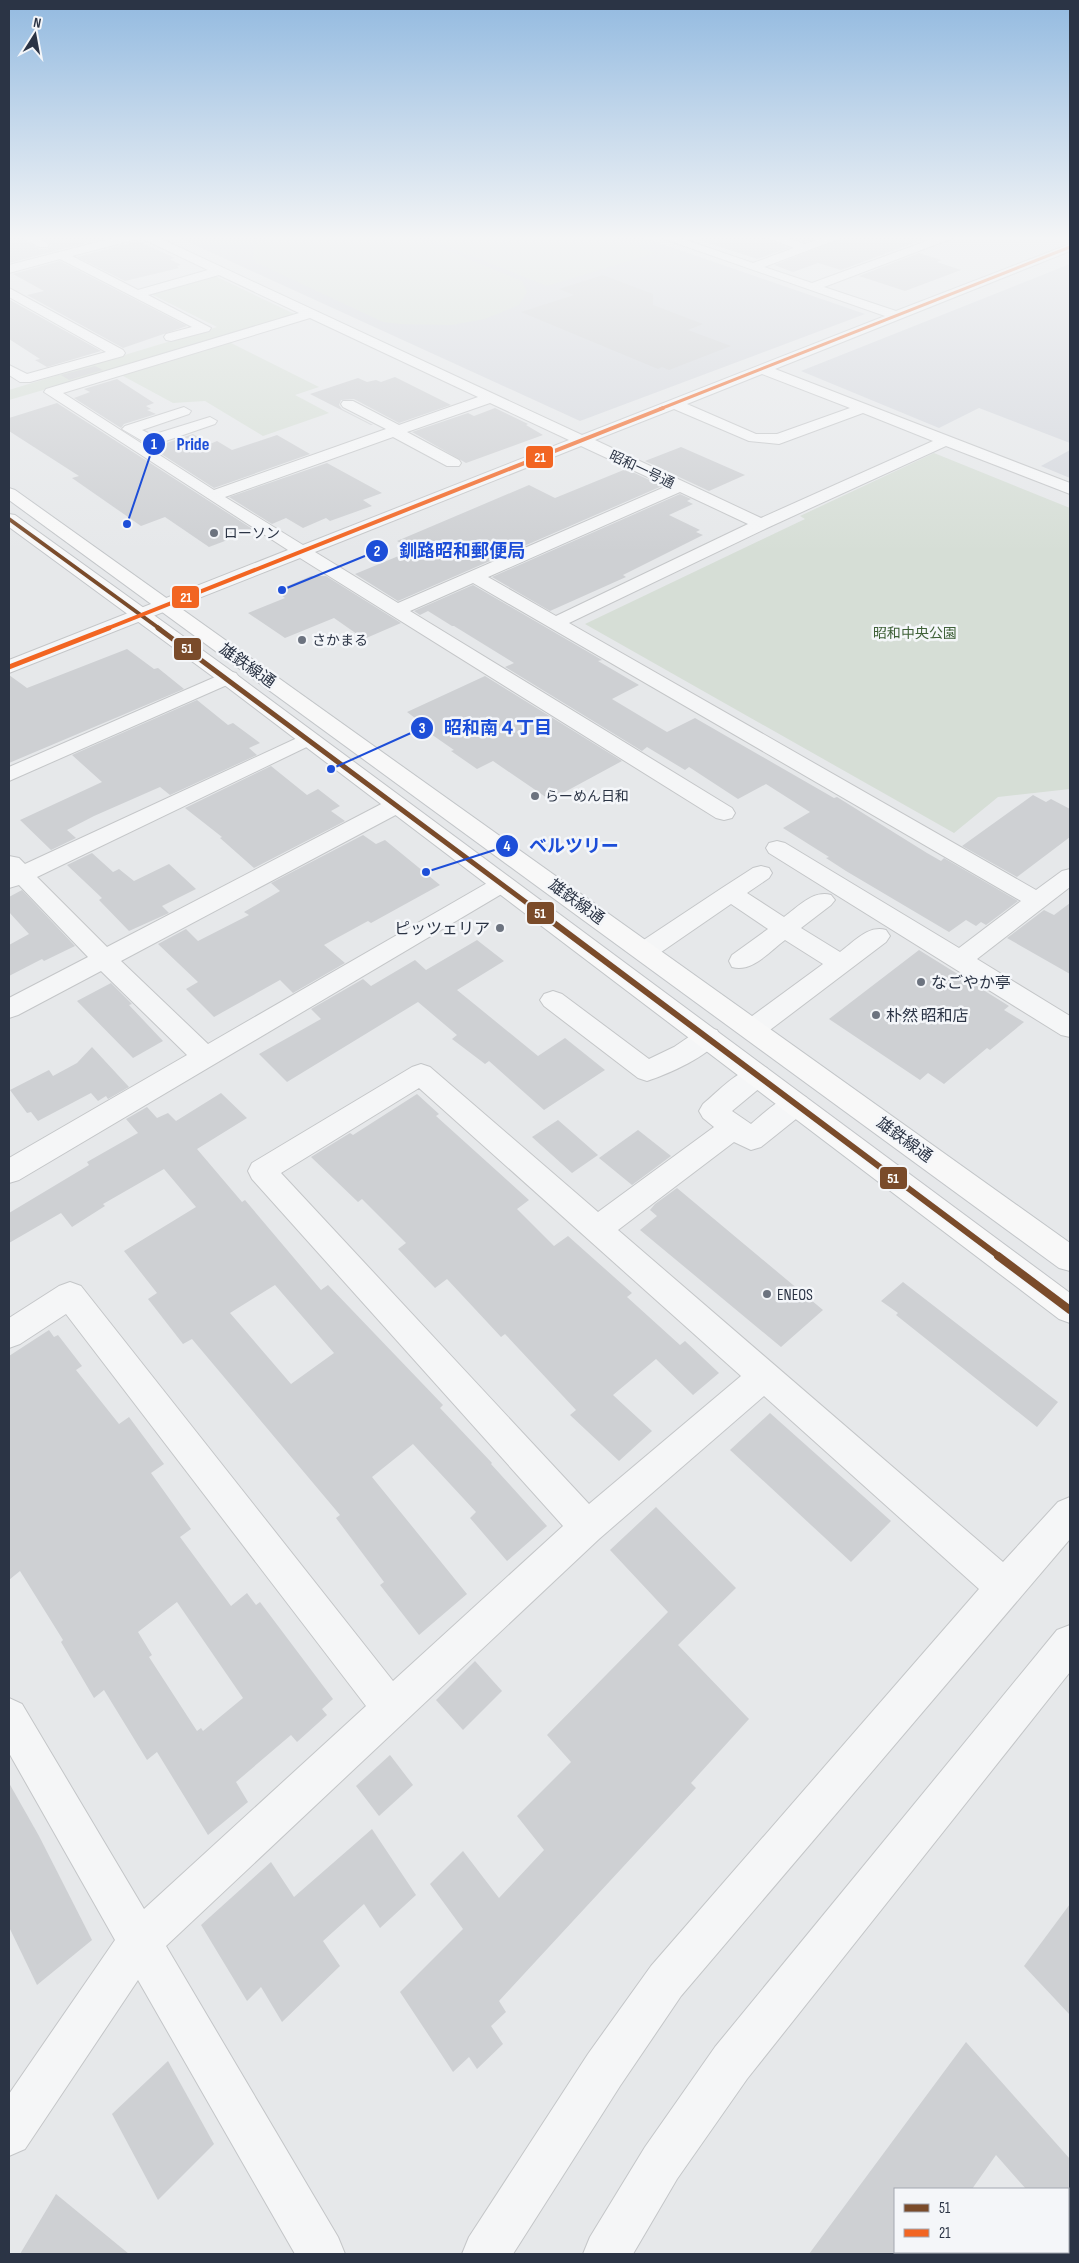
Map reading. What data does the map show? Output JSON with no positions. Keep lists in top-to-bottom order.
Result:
{
  "streets": {
    "main road": ["雄鉄線通"],
    "street": ["昭和一号通"]
  },
  "parks": ["昭和中央公園"],
  "places": [
    "Pride",
    "ローソン",
    "釧路昭和郵便局",
    "さかまる",
    "昭和南４丁目",
    "らーめん日和",
    "ベルツリー",
    "ピッツェリア",
    "なごやか亭",
    "朴然 昭和店",
    "ENEOS"
  ],
  "lines": ["transit line 21", "transit line 51"],
  "legend": ["51", "21"],
  "north": "top"
}
